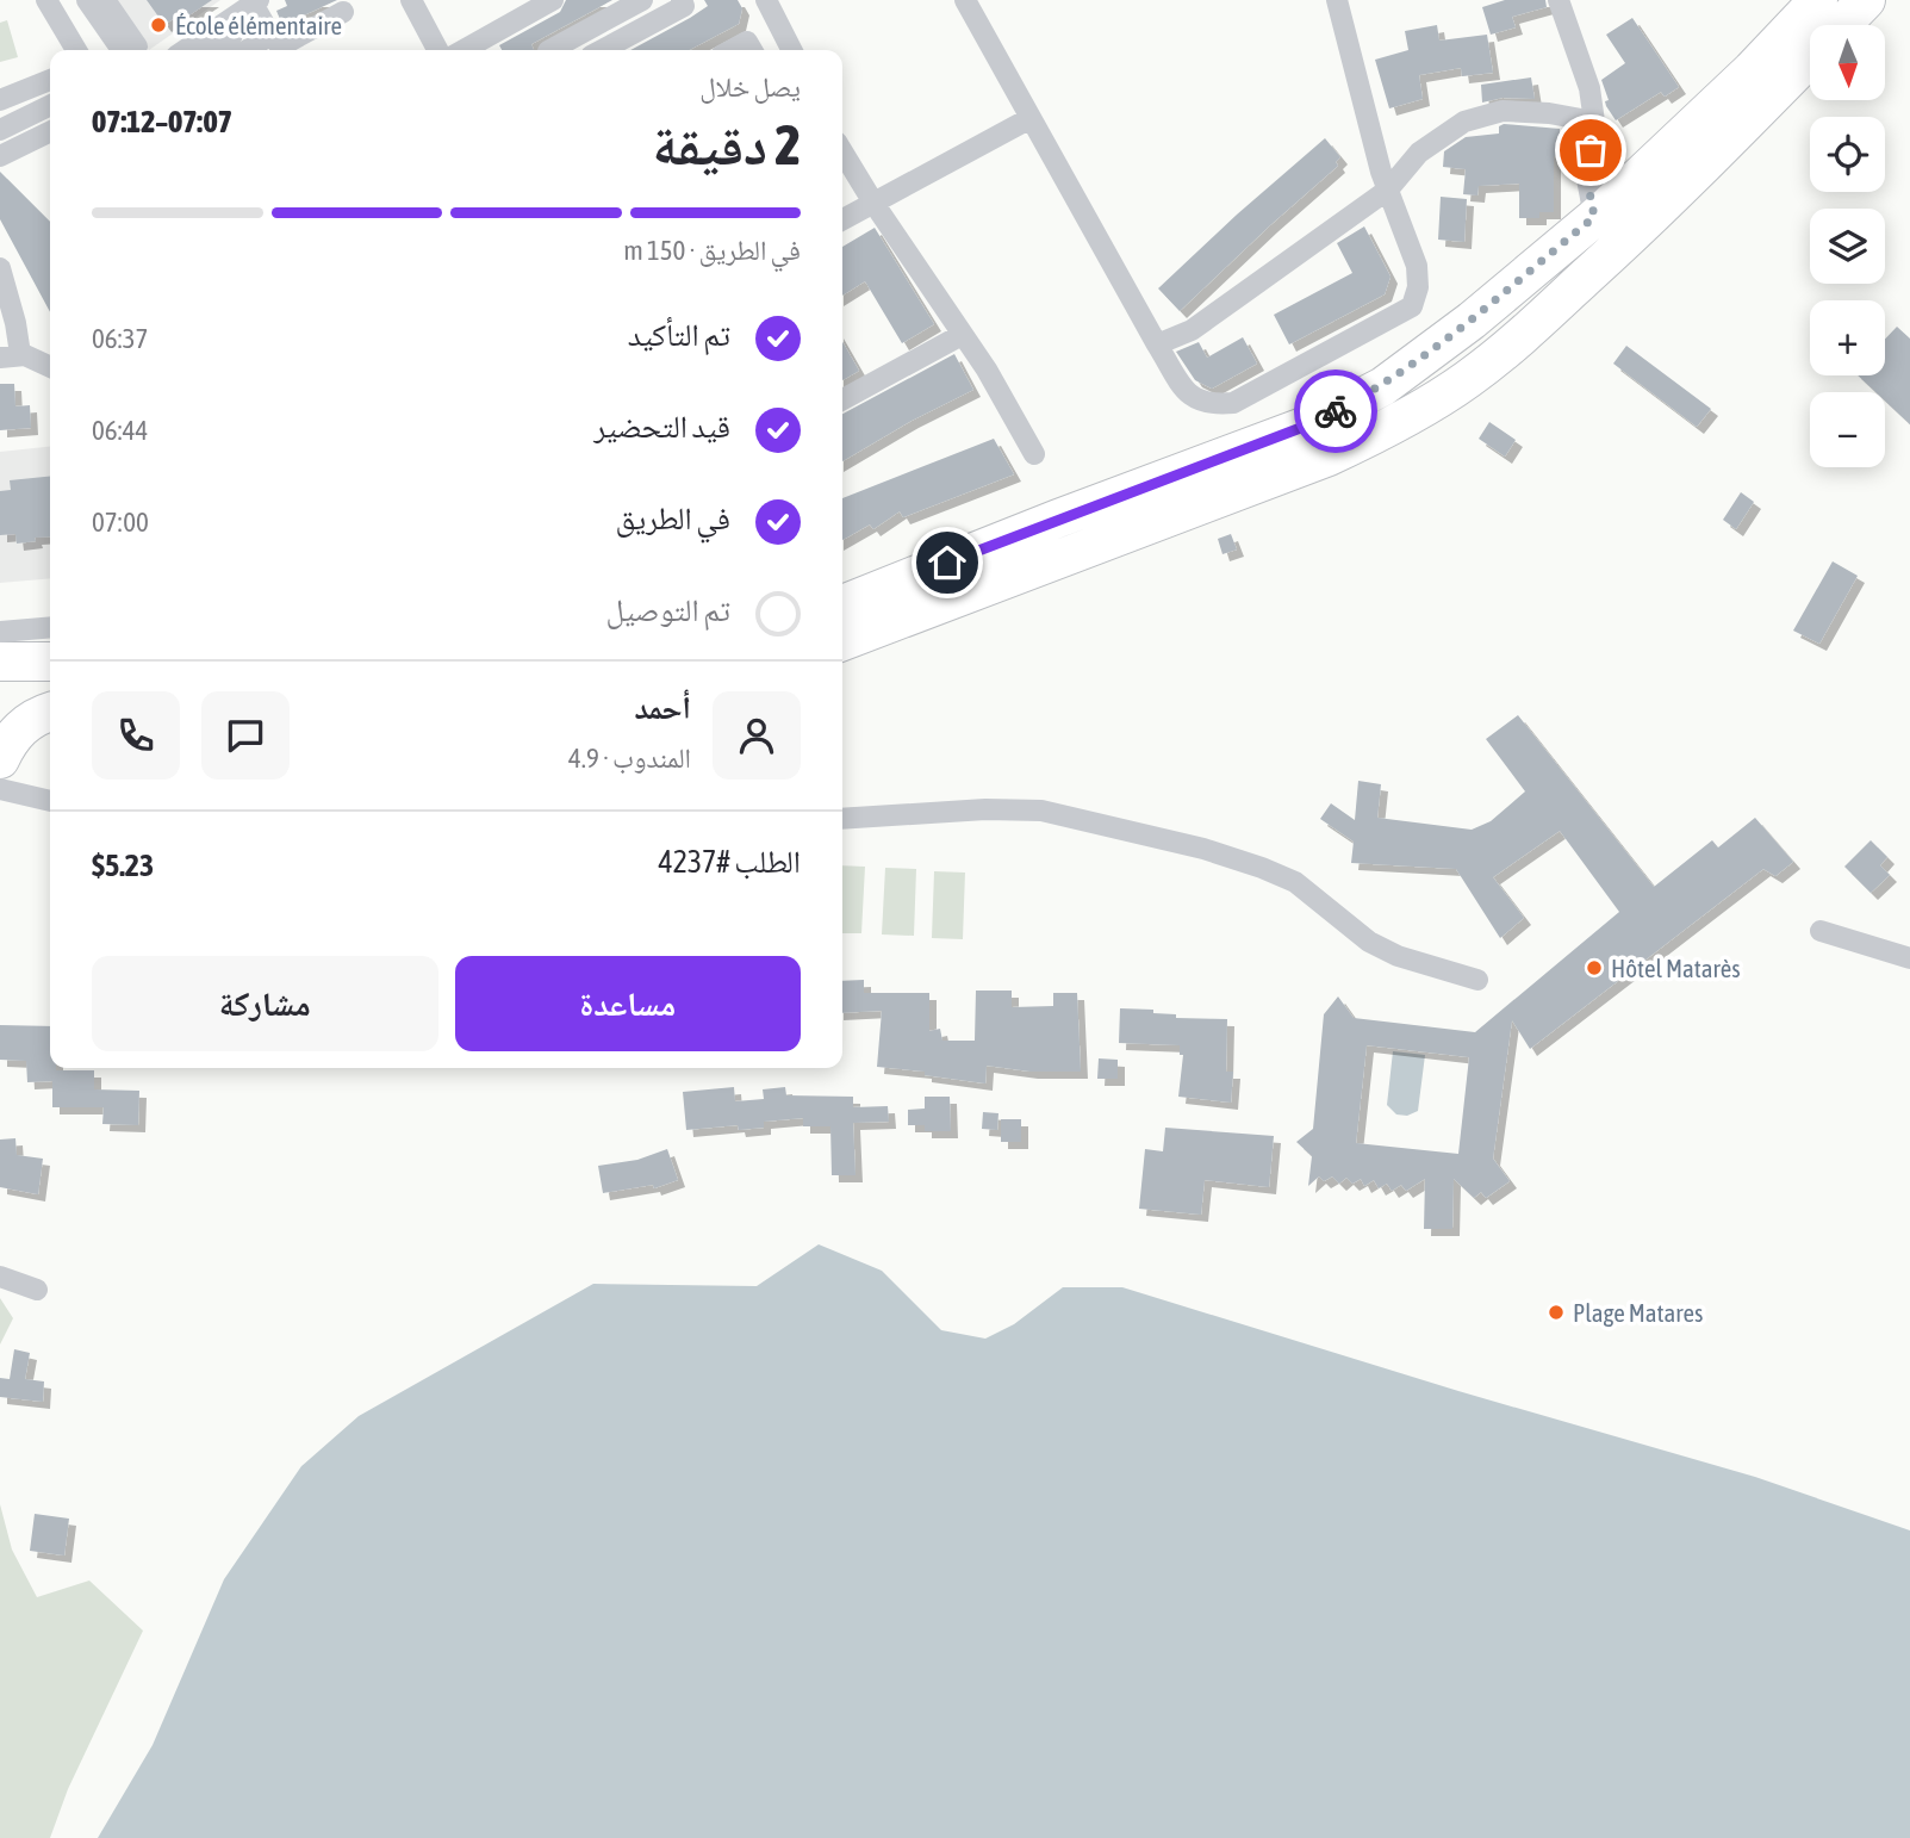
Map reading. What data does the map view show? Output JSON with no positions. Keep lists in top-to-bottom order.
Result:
{
  "places": ["École élémentaire", "Hôtel Matarès", "Plage Matares"],
  "north": "bottom",
  "page": {
    "map_buttons": ["+", "−"],
    "heading": ["2 دقيقة", "يصل خلال", "07:07–07:12"],
    "panel": [
      "أحمد",
      "المندوب · 4.9",
      "الطلب #4237",
      "$5.23"
    ],
    "bar": "في الطريق · 150 m",
    "list": [
      ["تم التأكيد", "06:37"],
      ["قيد التحضير", "06:44"],
      ["في الطريق", "07:00"],
      "تم التوصيل"
    ],
    "buttons": ["مساعدة", "مشاركة"]
  }
}
